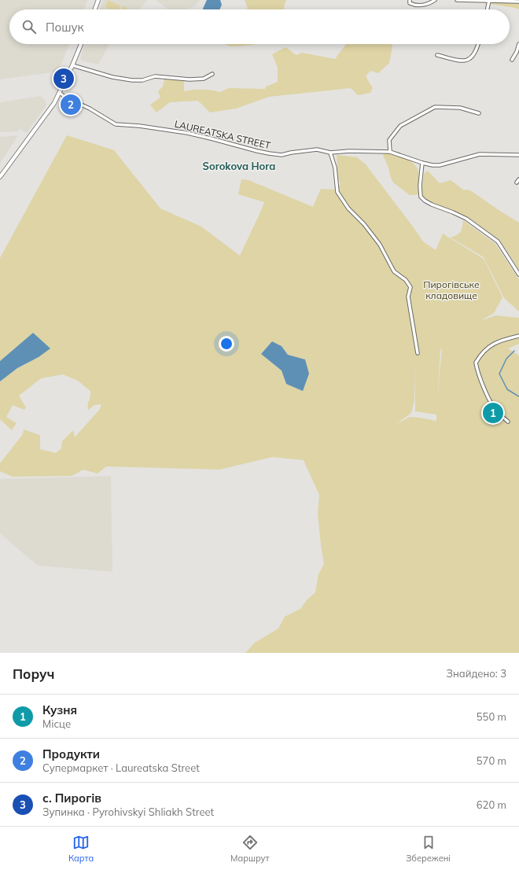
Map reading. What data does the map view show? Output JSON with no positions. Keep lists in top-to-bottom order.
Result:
{
  "streets": {
    "street": ["LAUREATSKA STREET"]
  },
  "districts": ["Sorokova Hora"],
  "parks": ["Пирогівське кладовище"],
  "page": {
    "search": "Пошук",
    "pins": ["3", "2", "1"],
    "heading": ["Поруч", "Знайдено: 3"],
    "list": [
      {
        "mark": "1",
        "name": "Кузня",
        "note": "Місце",
        "value": "550 m"
      },
      {
        "mark": "2",
        "name": "Продукти",
        "note": "Супермаркет · Laureatska Street",
        "value": "570 m"
      },
      {
        "mark": "3",
        "name": "с. Пирогів",
        "note": "Зупинка · Pyrohivskyi Shliakh Street",
        "value": "620 m"
      }
    ],
    "nav": ["Карта", "Маршрут", "Збережені"]
  }
}
